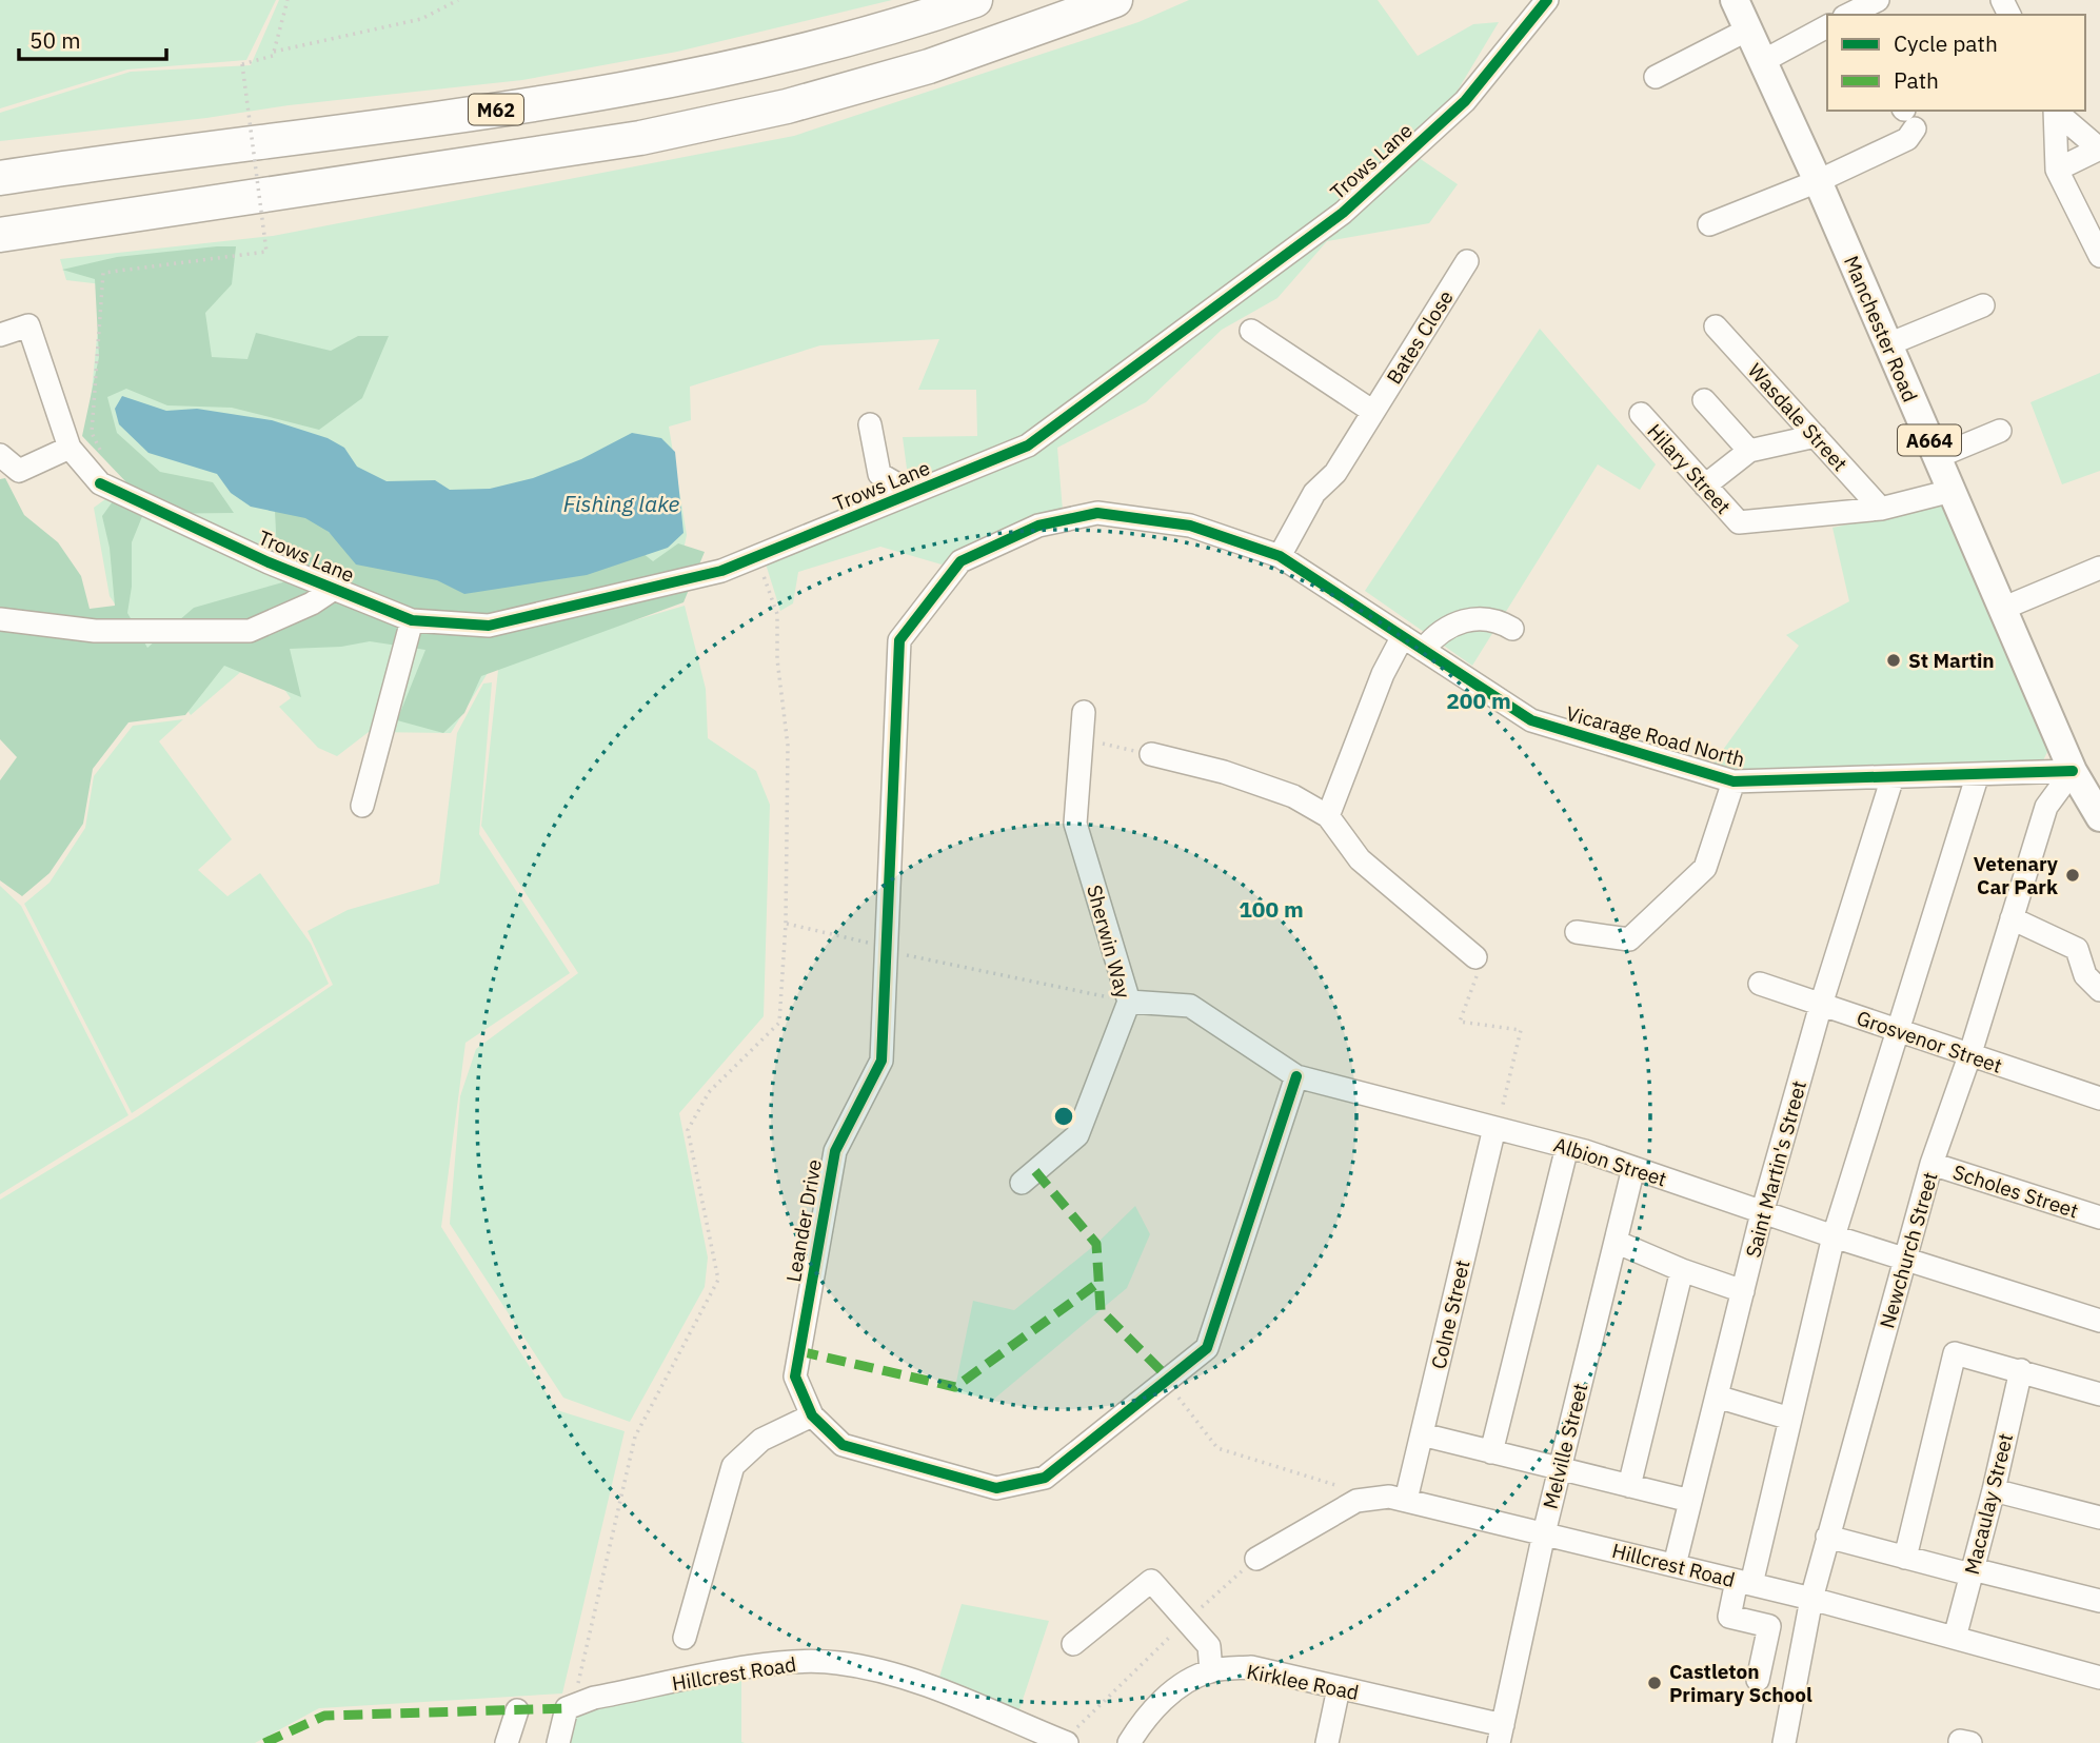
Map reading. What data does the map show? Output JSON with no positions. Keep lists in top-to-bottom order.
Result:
{
  "streets": {
    "highway": ["M62"],
    "main road": ["Manchester Road", "A664"],
    "street": [
      "Trows Lane",
      "Bates Close",
      "Wasdale Street",
      "Hilary Street",
      "Vicarage Road North",
      "Sherwin Way",
      "Grosvenor Street",
      "Albion Street",
      "Saint Martin's Street",
      "Scholes Street",
      "Leander Drive",
      "Newchurch Street",
      "Colne Street",
      "Melville Street",
      "Macaulay Street",
      "Hillcrest Road",
      "Kirklee Road"
    ]
  },
  "crossings": [
    ["Manchester Road", "Vicarage Road North"],
    ["Manchester Road", "Newchurch Street"],
    ["Bates Close", "Vicarage Road North"],
    ["Bates Close", "Leander Drive"],
    ["Wasdale Street", "Hilary Street"],
    ["Vicarage Road North", "Saint Martin's Street"],
    ["Vicarage Road North", "Leander Drive"],
    ["Vicarage Road North", "Newchurch Street"],
    ["Sherwin Way", "Albion Street"],
    ["Grosvenor Street", "Saint Martin's Street"],
    ["Grosvenor Street", "Newchurch Street"],
    ["Albion Street", "Saint Martin's Street"],
    ["Albion Street", "Leander Drive"],
    ["Albion Street", "Newchurch Street"],
    ["Albion Street", "Colne Street"],
    ["Albion Street", "Melville Street"],
    ["Saint Martin's Street", "Hillcrest Road"],
    ["Scholes Street", "Newchurch Street"],
    ["Newchurch Street", "Hillcrest Road"],
    ["Colne Street", "Hillcrest Road"],
    ["Melville Street", "Hillcrest Road"],
    ["Melville Street", "Kirklee Road"],
    ["Macaulay Street", "Hillcrest Road"]
  ],
  "water": ["Fishing lake"],
  "places": ["St Martin", "Vetenary Car Park", "Castleton Primary School"],
  "legend": ["Cycle path", "Path"],
  "scale_bar": "50 m",
  "rings": ["200 m", "100 m"]
}
